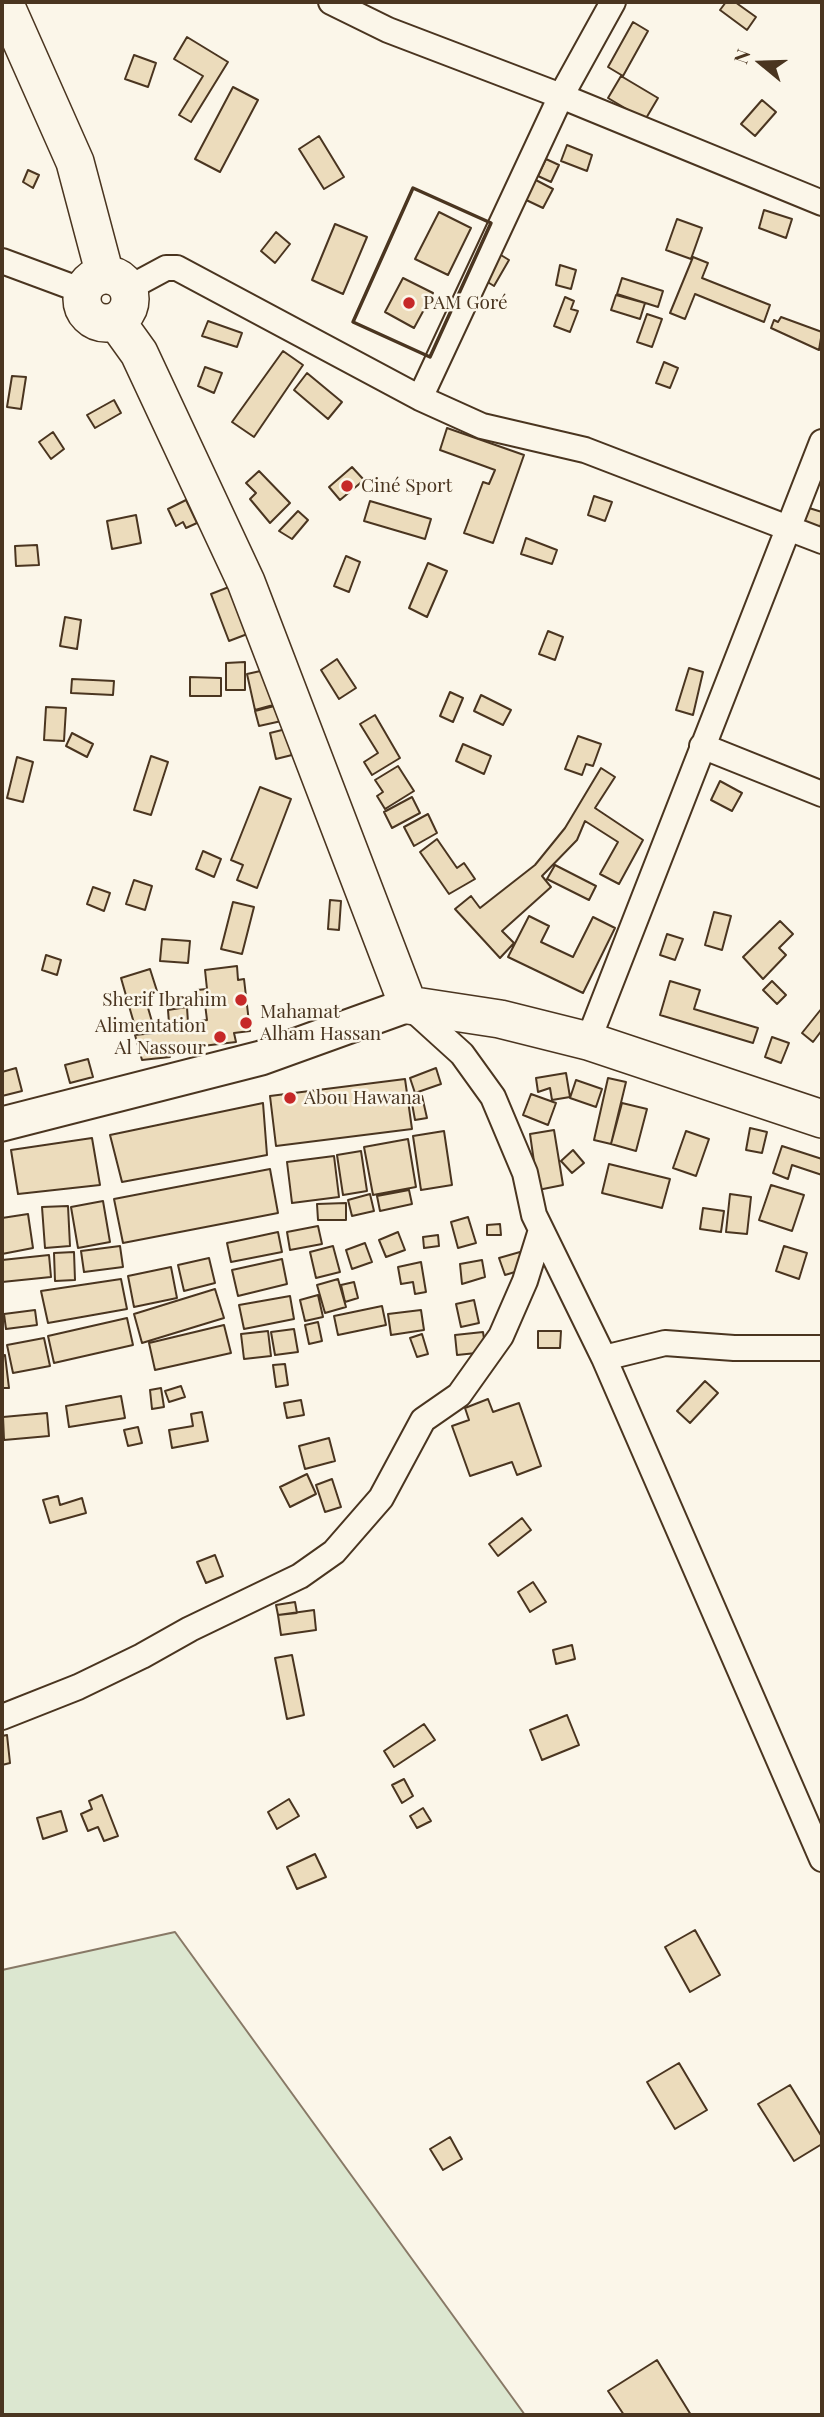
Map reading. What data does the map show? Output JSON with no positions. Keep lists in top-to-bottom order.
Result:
{
  "places": [
    "PAM Goré",
    "Ciné Sport",
    "Sherif Ibrahim",
    "Mahamat Alham Hassan",
    "Alimentation Al Nassour",
    "Abou Hawana"
  ],
  "north": "left"
}
